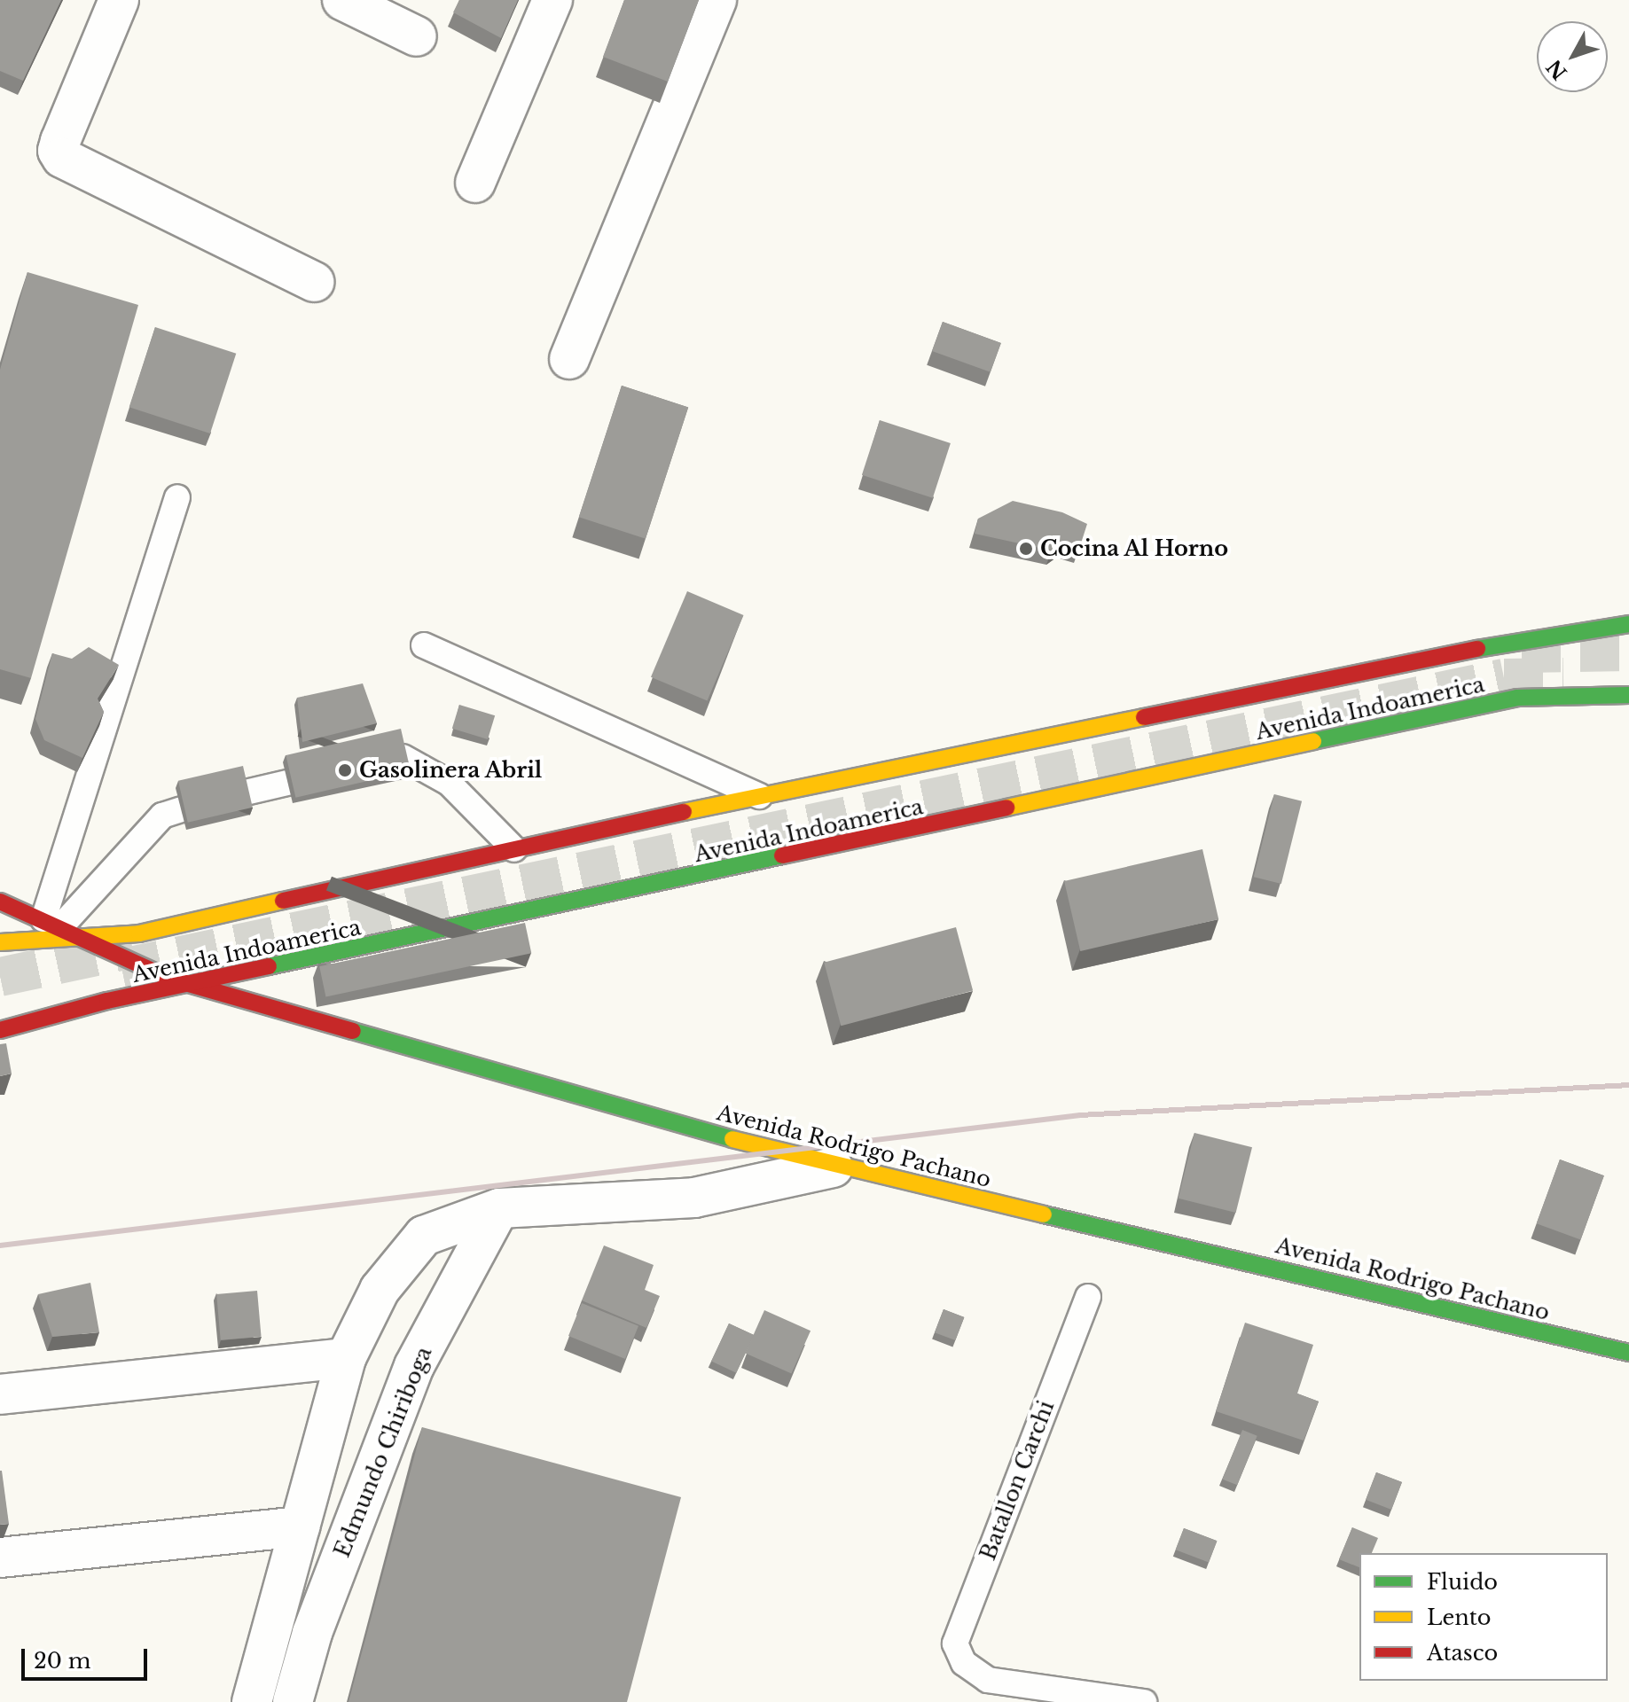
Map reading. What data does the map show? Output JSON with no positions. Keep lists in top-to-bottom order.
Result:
{
  "streets": {
    "main road": ["Avenida Indoamerica", "Avenida Rodrigo Pachano"],
    "street": ["Edmundo Chiriboga"],
    "lane": ["Batallon Carchi"]
  },
  "crossings": [
    ["Avenida Indoamerica", "Avenida Rodrigo Pachano"]
  ],
  "places": ["Cocina Al Horno", "Gasolinera Abril"],
  "legend": ["Fluido", "Lento", "Atasco"],
  "scale_bar": "20 m",
  "north": "bottom left"
}
